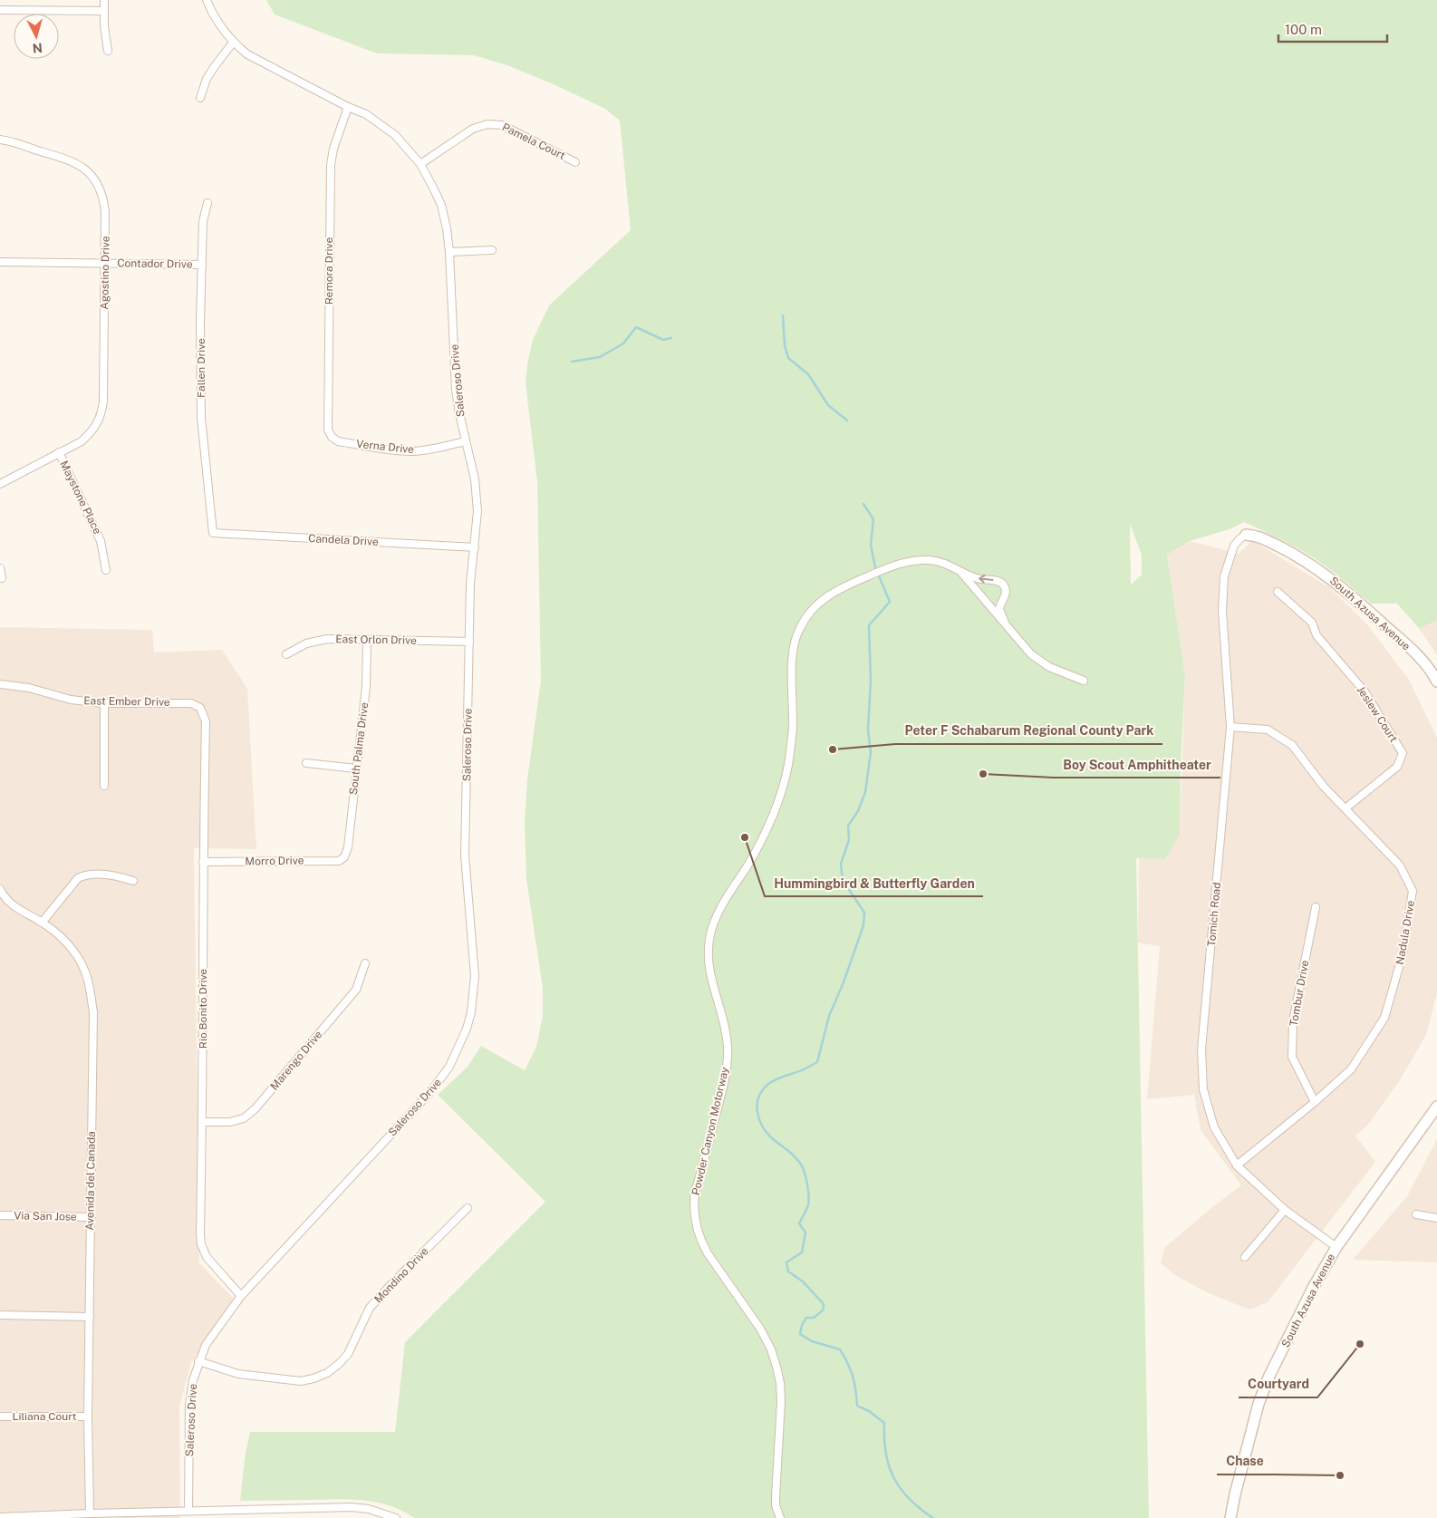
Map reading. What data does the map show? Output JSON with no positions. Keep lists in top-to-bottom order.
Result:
{
  "streets": {
    "street": [
      "Pamela Court",
      "Contador Drive",
      "Remora Drive",
      "Agostino Drive",
      "Fallen Drive",
      "Saleroso Drive",
      "Verna Drive",
      "Maystone Place",
      "Candela Drive",
      "South Azusa Avenue",
      "East Orlon Drive",
      "East Ember Drive",
      "Jeslew Court",
      "South Palma Drive",
      "Morro Drive",
      "Tomich Road",
      "Nadula Drive",
      "Tombur Drive",
      "Rio Bonito Drive",
      "Marengo Drive",
      "Powder Canyon Motorway",
      "Avenida del Canada",
      "Via San Jose",
      "Mondino Drive",
      "Liliana Court"
    ]
  },
  "crossings": [
    ["Pamela Court", "Saleroso Drive"],
    ["Contador Drive", "Agostino Drive"],
    ["Contador Drive", "Fallen Drive"],
    ["Remora Drive", "Saleroso Drive"],
    ["Remora Drive", "Verna Drive"],
    ["Agostino Drive", "Maystone Place"],
    ["Fallen Drive", "Candela Drive"],
    ["Saleroso Drive", "Verna Drive"],
    ["Saleroso Drive", "Candela Drive"],
    ["Saleroso Drive", "East Orlon Drive"],
    ["Saleroso Drive", "Rio Bonito Drive"],
    ["Saleroso Drive", "Mondino Drive"],
    ["South Azusa Avenue", "Tomich Road"],
    ["East Orlon Drive", "South Palma Drive"],
    ["East Ember Drive", "Rio Bonito Drive"],
    ["Jeslew Court", "Nadula Drive"],
    ["South Palma Drive", "Morro Drive"],
    ["Morro Drive", "Rio Bonito Drive"],
    ["Tomich Road", "Nadula Drive"],
    ["Nadula Drive", "Tombur Drive"],
    ["Rio Bonito Drive", "Marengo Drive"],
    ["Avenida del Canada", "Via San Jose"],
    ["Avenida del Canada", "Liliana Court"]
  ],
  "places": [
    "Peter F Schabarum Regional County Park",
    "Boy Scout Amphitheater",
    "Hummingbird & Butterfly Garden",
    "Courtyard",
    "Chase"
  ],
  "scale_bar": "100 m",
  "north": "bottom"
}
